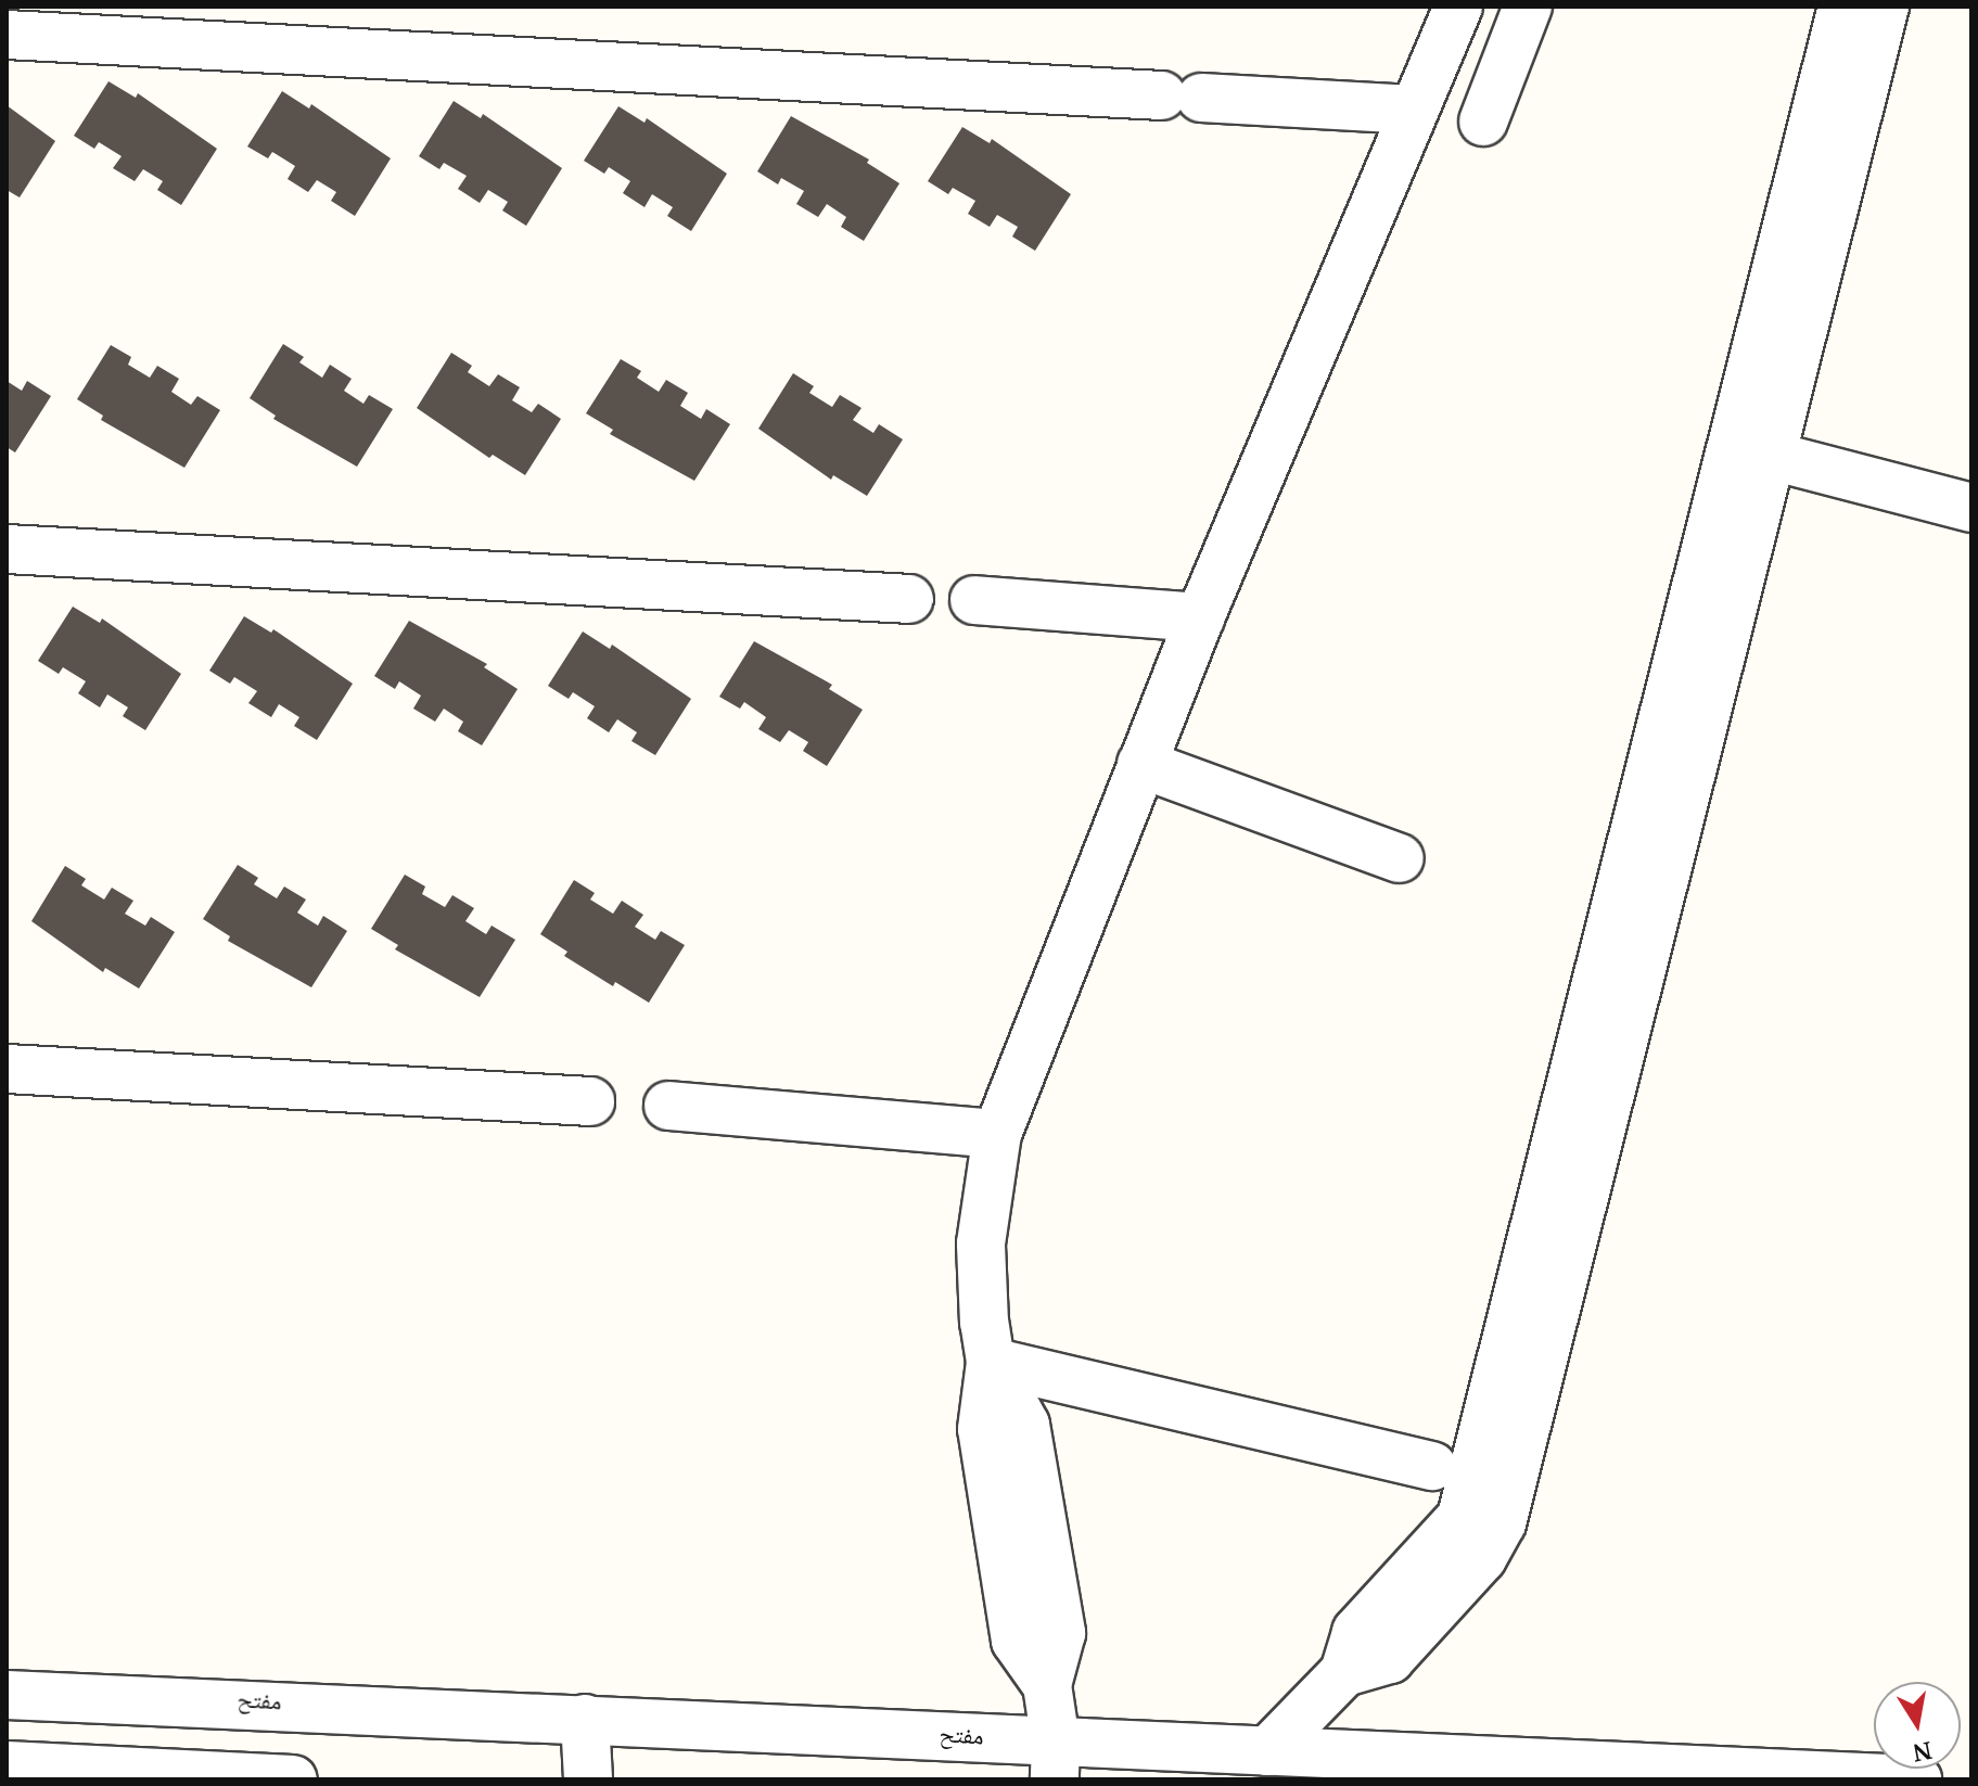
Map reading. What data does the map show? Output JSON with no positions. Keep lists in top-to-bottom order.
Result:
{
  "streets": {
    "street": ["مفتح"]
  },
  "north": "bottom"
}
